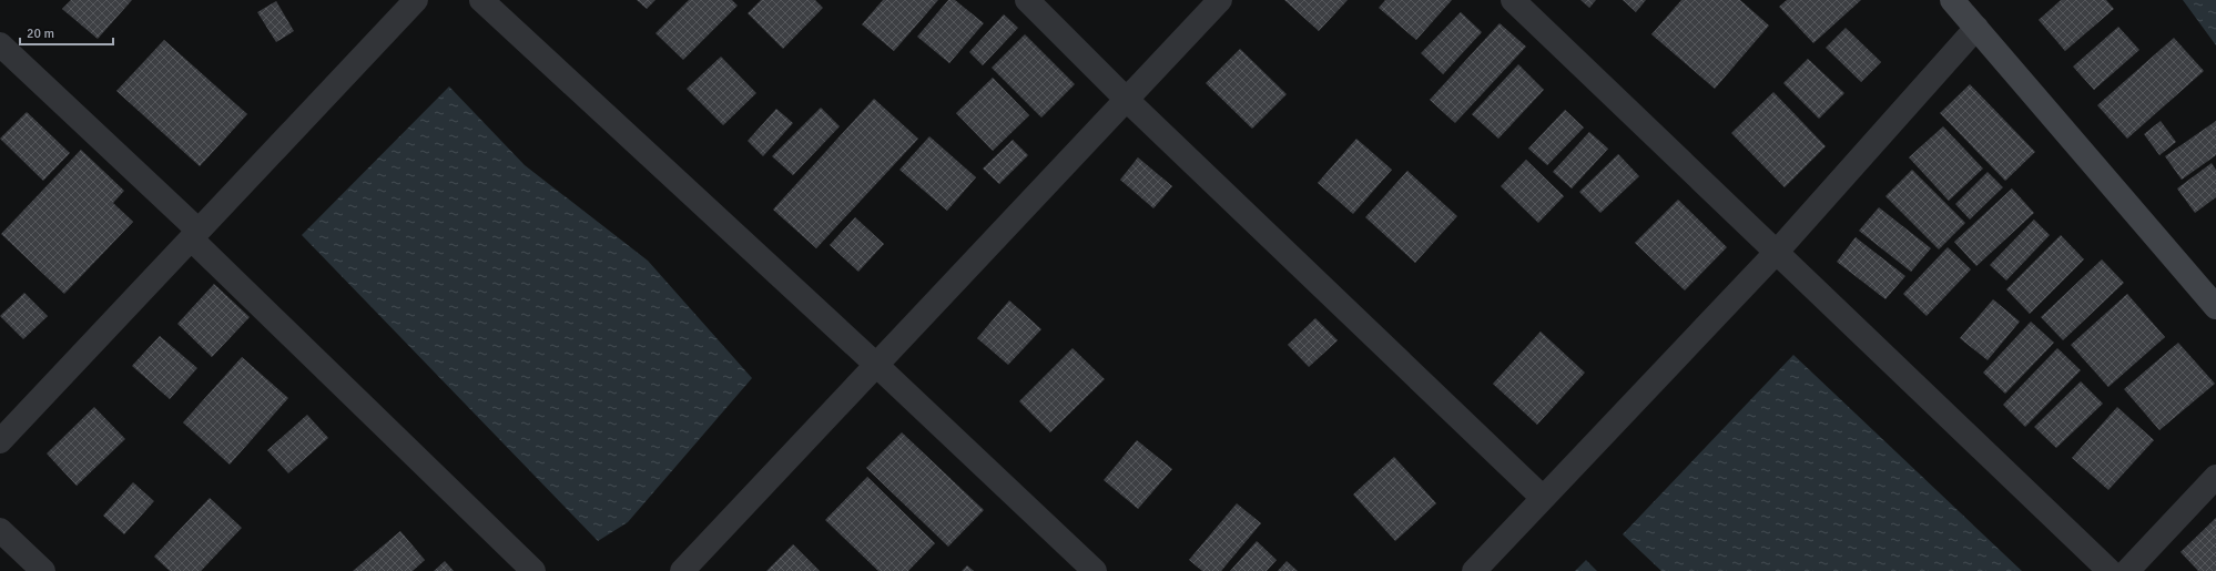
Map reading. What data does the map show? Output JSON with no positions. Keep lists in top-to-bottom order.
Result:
{
  "scale_bar": "20 m"
}
